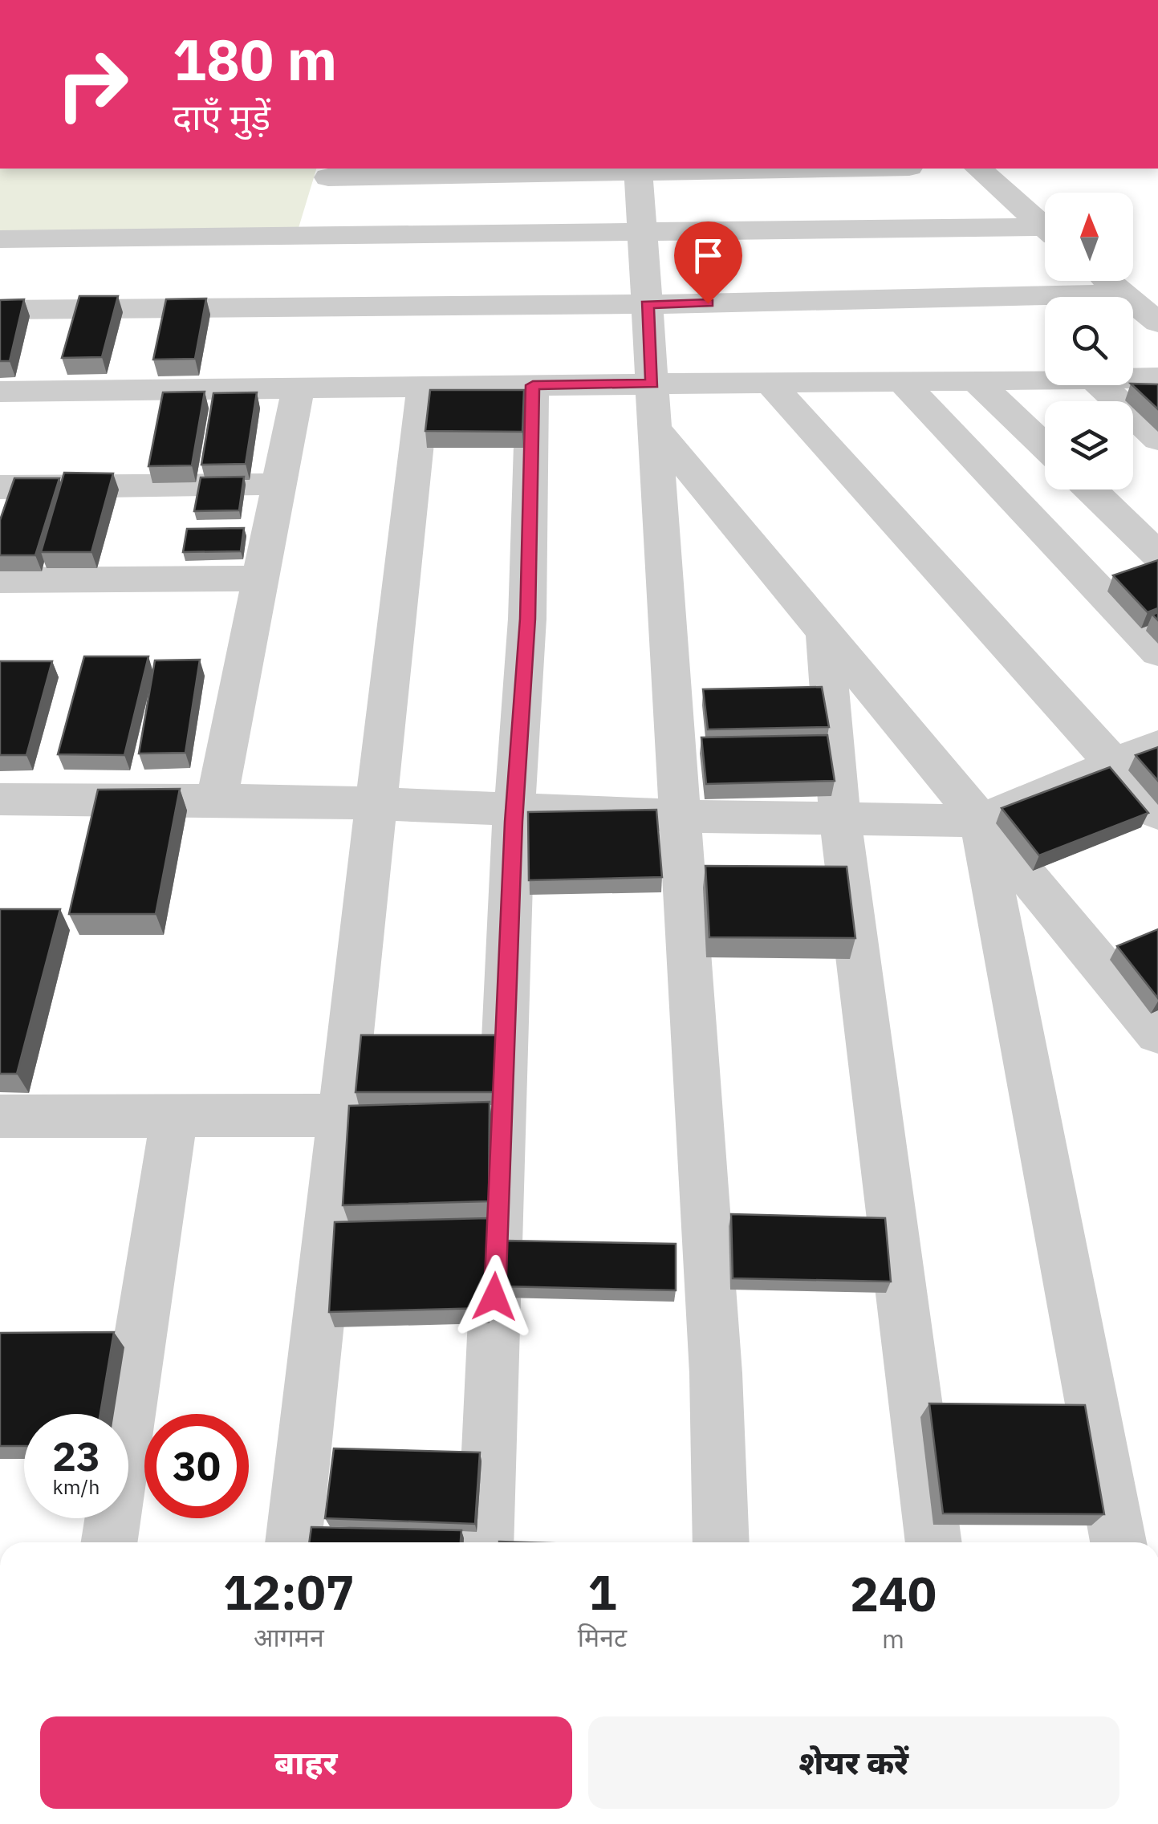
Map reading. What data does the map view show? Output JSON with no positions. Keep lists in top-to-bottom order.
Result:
{
  "north": "top",
  "page": {
    "turn": ["180 m", "दाएँ मुड़ें"],
    "speed": "23 km/h",
    "limit": "30",
    "eta": [
      "12:07",
      "आगमन",
      "1",
      "मिनट",
      "240",
      "m"
    ],
    "buttons": ["बाहर", "शेयर करें"]
  }
}
